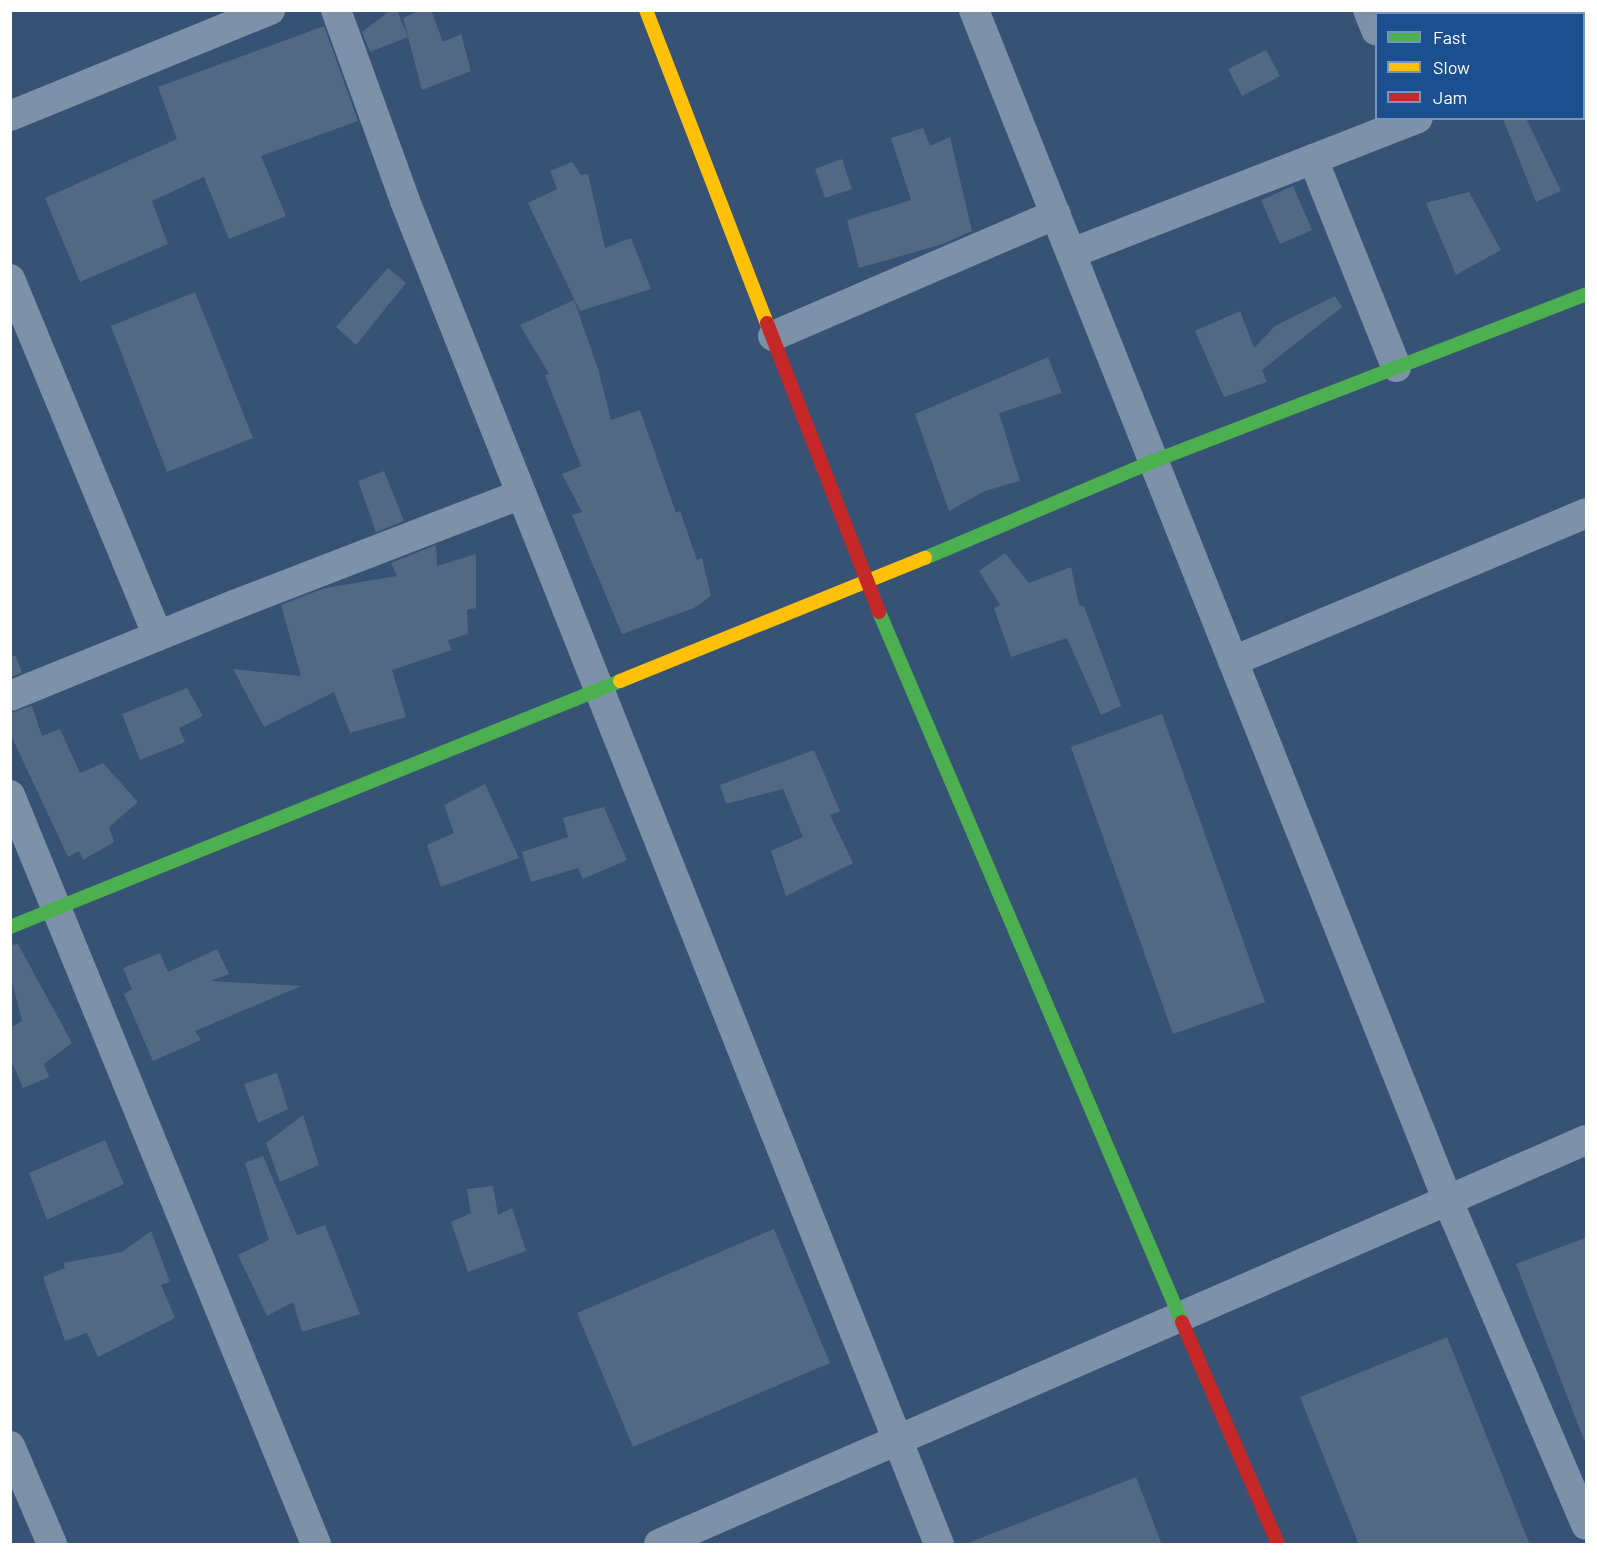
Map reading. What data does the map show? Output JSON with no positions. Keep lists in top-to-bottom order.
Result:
{
  "legend": ["Fast", "Slow", "Jam"]
}
